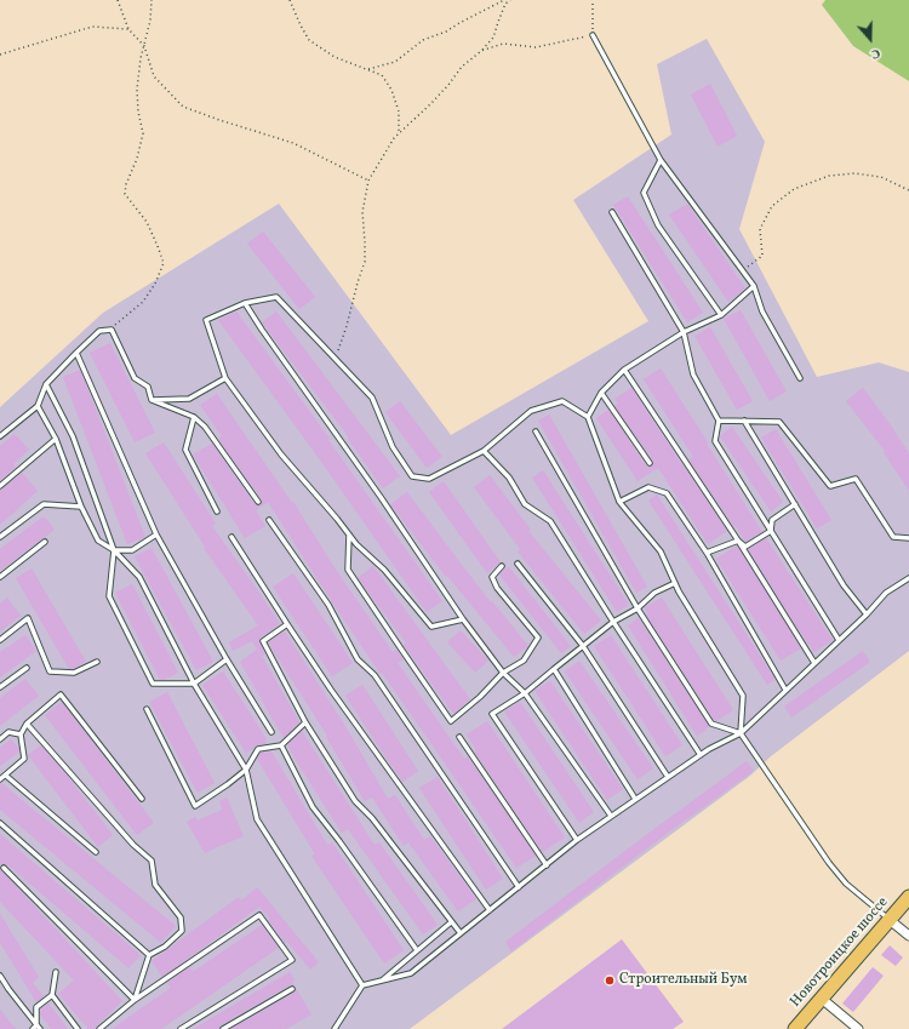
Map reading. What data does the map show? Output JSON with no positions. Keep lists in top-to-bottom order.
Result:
{
  "streets": {
    "main road": ["Новотроицкое шоссе"]
  },
  "places": ["Строительный Бум"],
  "north": "bottom"
}
